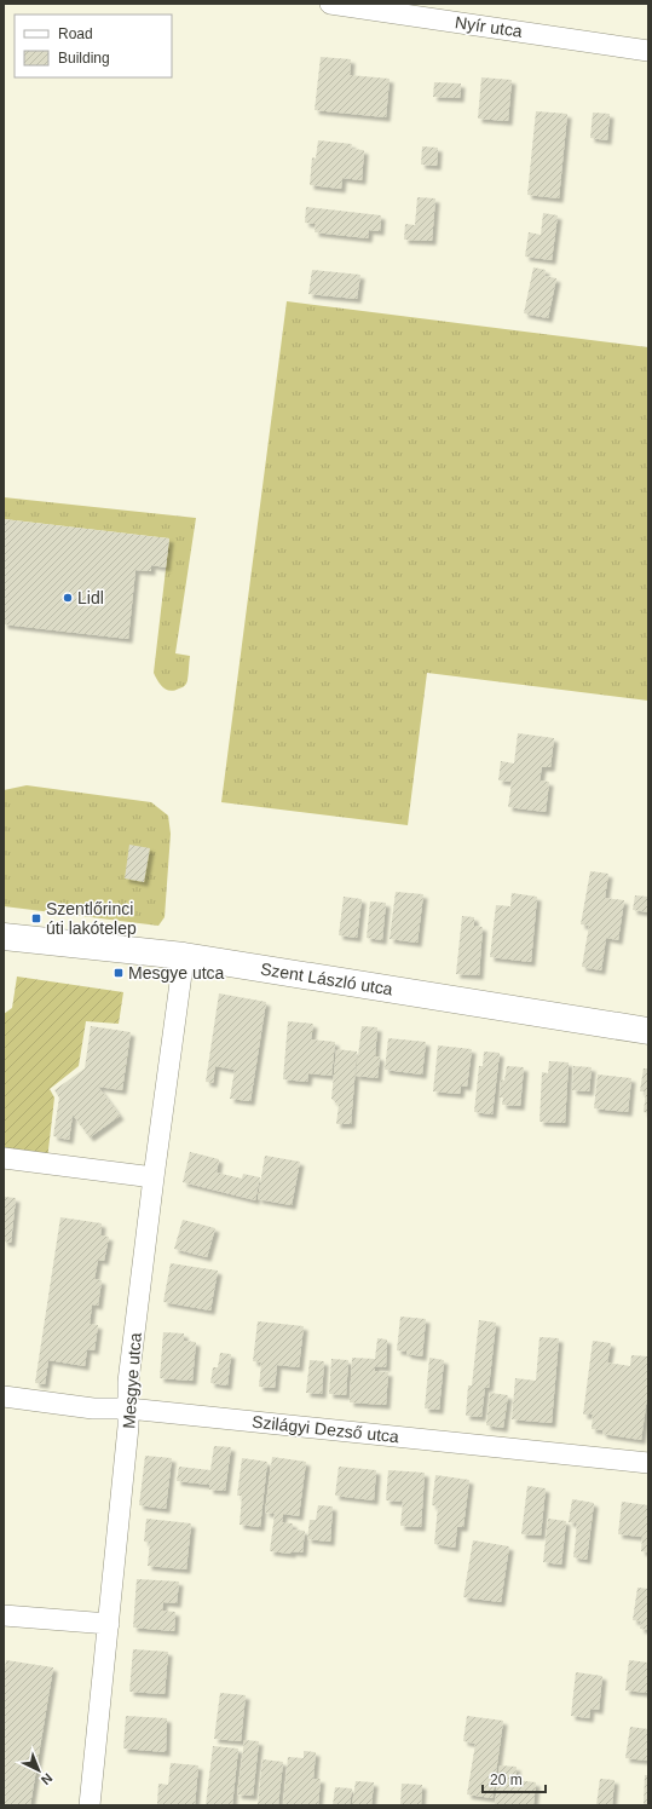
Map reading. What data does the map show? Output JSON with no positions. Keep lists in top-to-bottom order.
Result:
{
  "streets": {
    "street": [
      "Nyír utca",
      "Szent László utca",
      "Mesgye utca",
      "Szilágyi Dezső utca"
    ]
  },
  "crossings": [
    ["Szent László utca", "Mesgye utca"],
    ["Mesgye utca", "Szilágyi Dezső utca"]
  ],
  "places": {
    "other": ["Lidl"],
    "transit": ["Szentlőrinci úti lakótelep", "Mesgye utca"]
  },
  "legend": ["Road", "Building"],
  "scale_bar": "20 m",
  "north": "bottom right"
}
